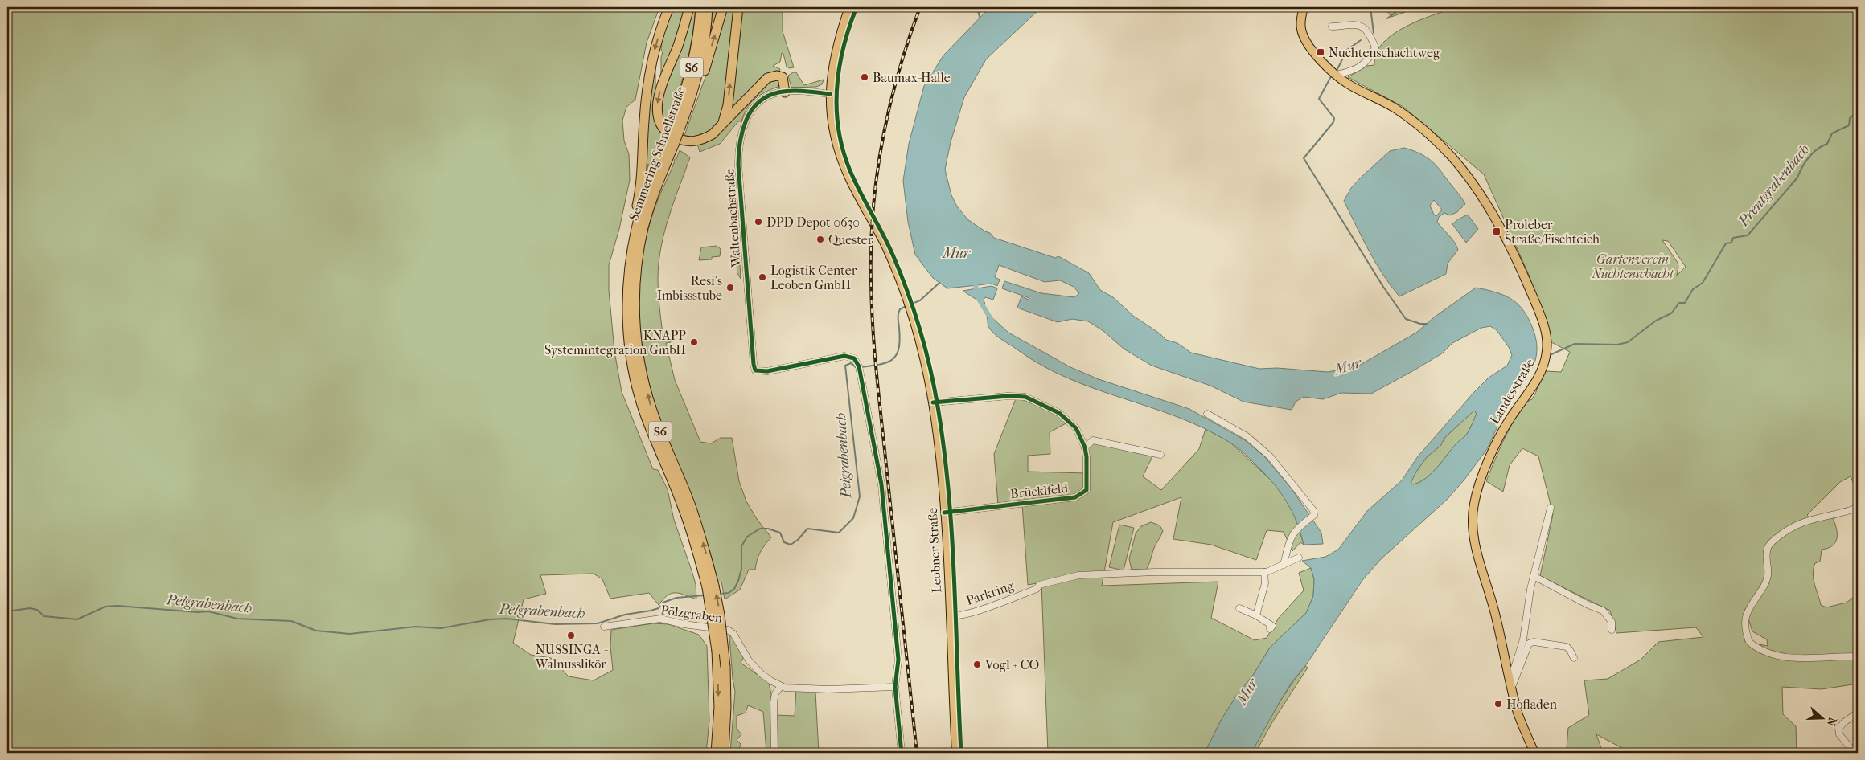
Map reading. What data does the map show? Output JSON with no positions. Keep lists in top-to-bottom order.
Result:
{
  "streets": {
    "highway": ["S6", "Semmering Schnellstraße"],
    "main road": ["Landesstraße", "Leobner Straße"],
    "street": [
      "Waltenbachstraße",
      "Brücklfeld",
      "Parkring",
      "Pölzgraben"
    ]
  },
  "crossings": [
    ["Waltenbachstraße", "Leobner Straße"],
    ["Waltenbachstraße", "Pölzgraben"],
    ["Brücklfeld", "Leobner Straße"],
    ["Leobner Straße", "Parkring"]
  ],
  "water": ["Prentgrabenbach", "Mur", "Pelgrabenbach"],
  "parks": ["Gartenverein Nuchtenschacht"],
  "places": {
    "transit": ["Nuchtenschachtweg", "Proleber Straße/Fischteich"],
    "other": [
      "Baumax-Halle",
      "DPD Depot 0630",
      "Quester",
      "Logistik Center Leoben GmbH",
      "Resi's Imbissstube",
      "KNAPP Systemintegration GmbH",
      "NUSSINGA - Walnusslikör",
      "Vogl + CO",
      "Hofladen"
    ]
  },
  "north": "right"
}
